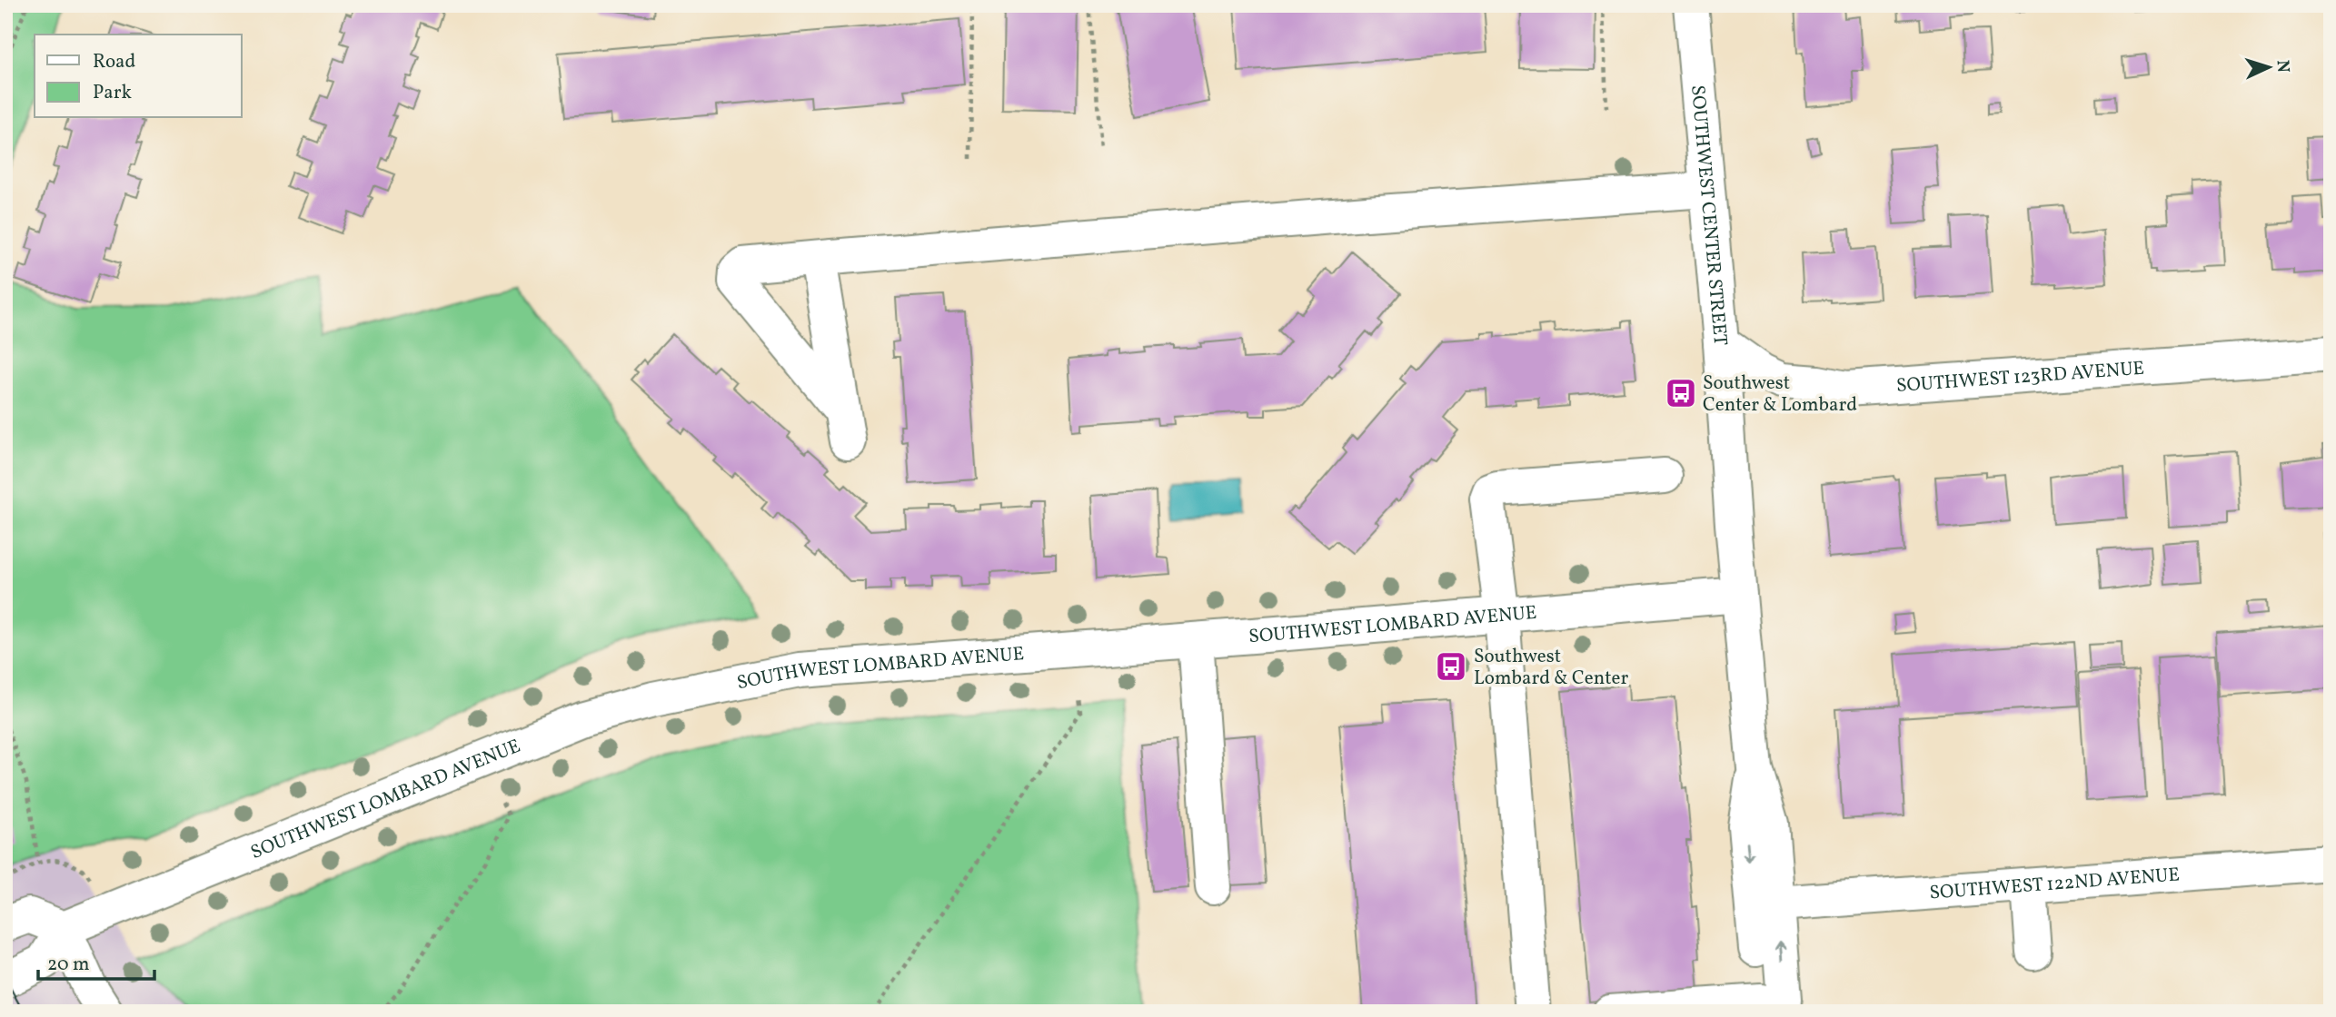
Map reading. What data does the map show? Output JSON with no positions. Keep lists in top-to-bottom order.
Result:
{
  "streets": {
    "street": [
      "SOUTHWEST CENTER STREET",
      "SOUTHWEST 123RD AVENUE",
      "SOUTHWEST LOMBARD AVENUE",
      "SOUTHWEST 122ND AVENUE"
    ]
  },
  "crossings": [
    ["SOUTHWEST CENTER STREET", "SOUTHWEST 123RD AVENUE"],
    ["SOUTHWEST CENTER STREET", "SOUTHWEST LOMBARD AVENUE"],
    ["SOUTHWEST CENTER STREET", "SOUTHWEST 122ND AVENUE"]
  ],
  "places": {
    "bus stop": ["Southwest Center & Lombard", "Southwest Lombard & Center"]
  },
  "legend": ["Road", "Park"],
  "scale_bar": "20 m",
  "north": "right"
}
